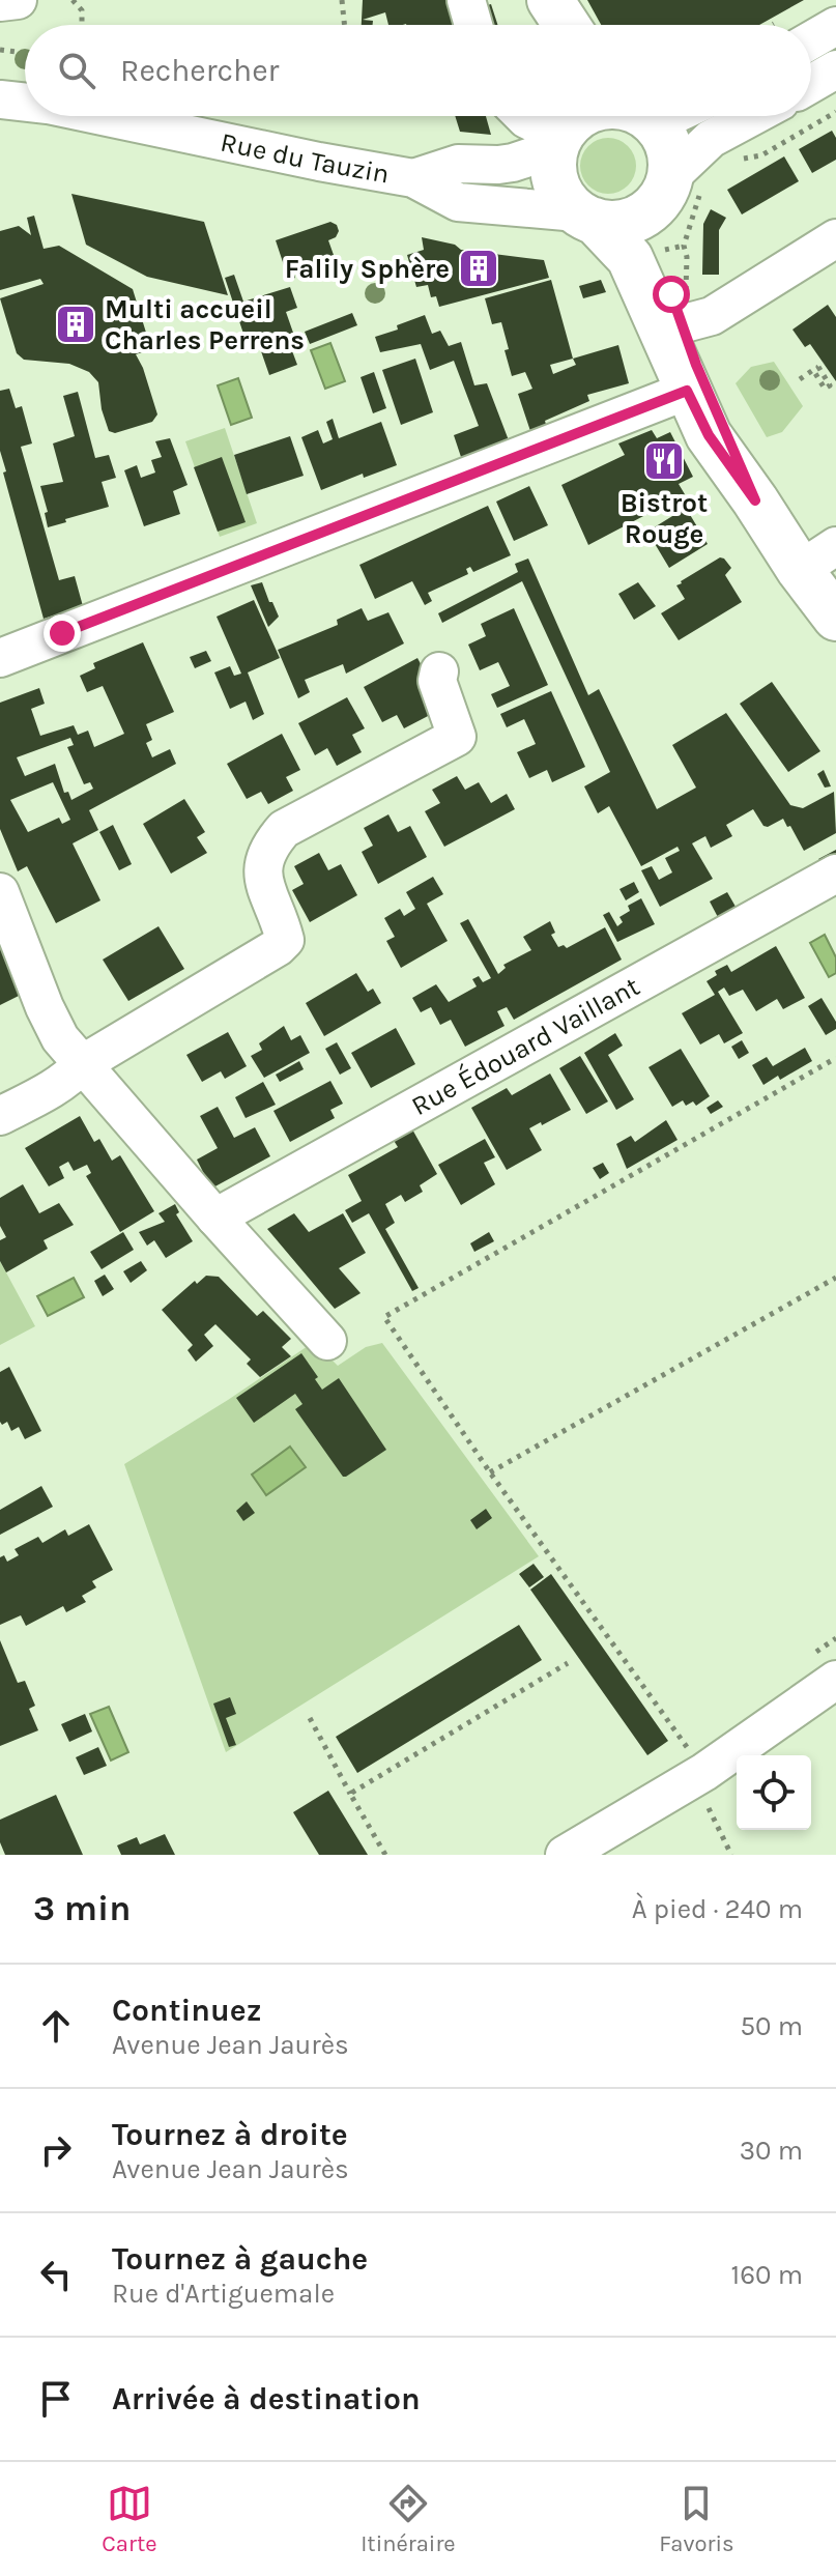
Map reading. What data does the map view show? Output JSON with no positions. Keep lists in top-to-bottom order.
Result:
{
  "streets": {
    "street": ["Rue du Tauzin", "Rue Édouard Vaillant"]
  },
  "places": {
    "building": ["Falily Sphère", "Multi accueil Charles Perrens"],
    "restaurant": ["Bistrot Rouge"]
  },
  "page": {
    "search": "Rechercher",
    "heading": ["3 min", "À pied · 240 m"],
    "list": [
      ["Continuez", "Avenue Jean Jaurès", "50 m"],
      ["Tournez à droite", "Avenue Jean Jaurès", "30 m"],
      ["Tournez à gauche", "Rue d'Artiguemale", "160 m"],
      "Arrivée à destination"
    ],
    "nav": ["Carte", "Itinéraire", "Favoris"]
  }
}
